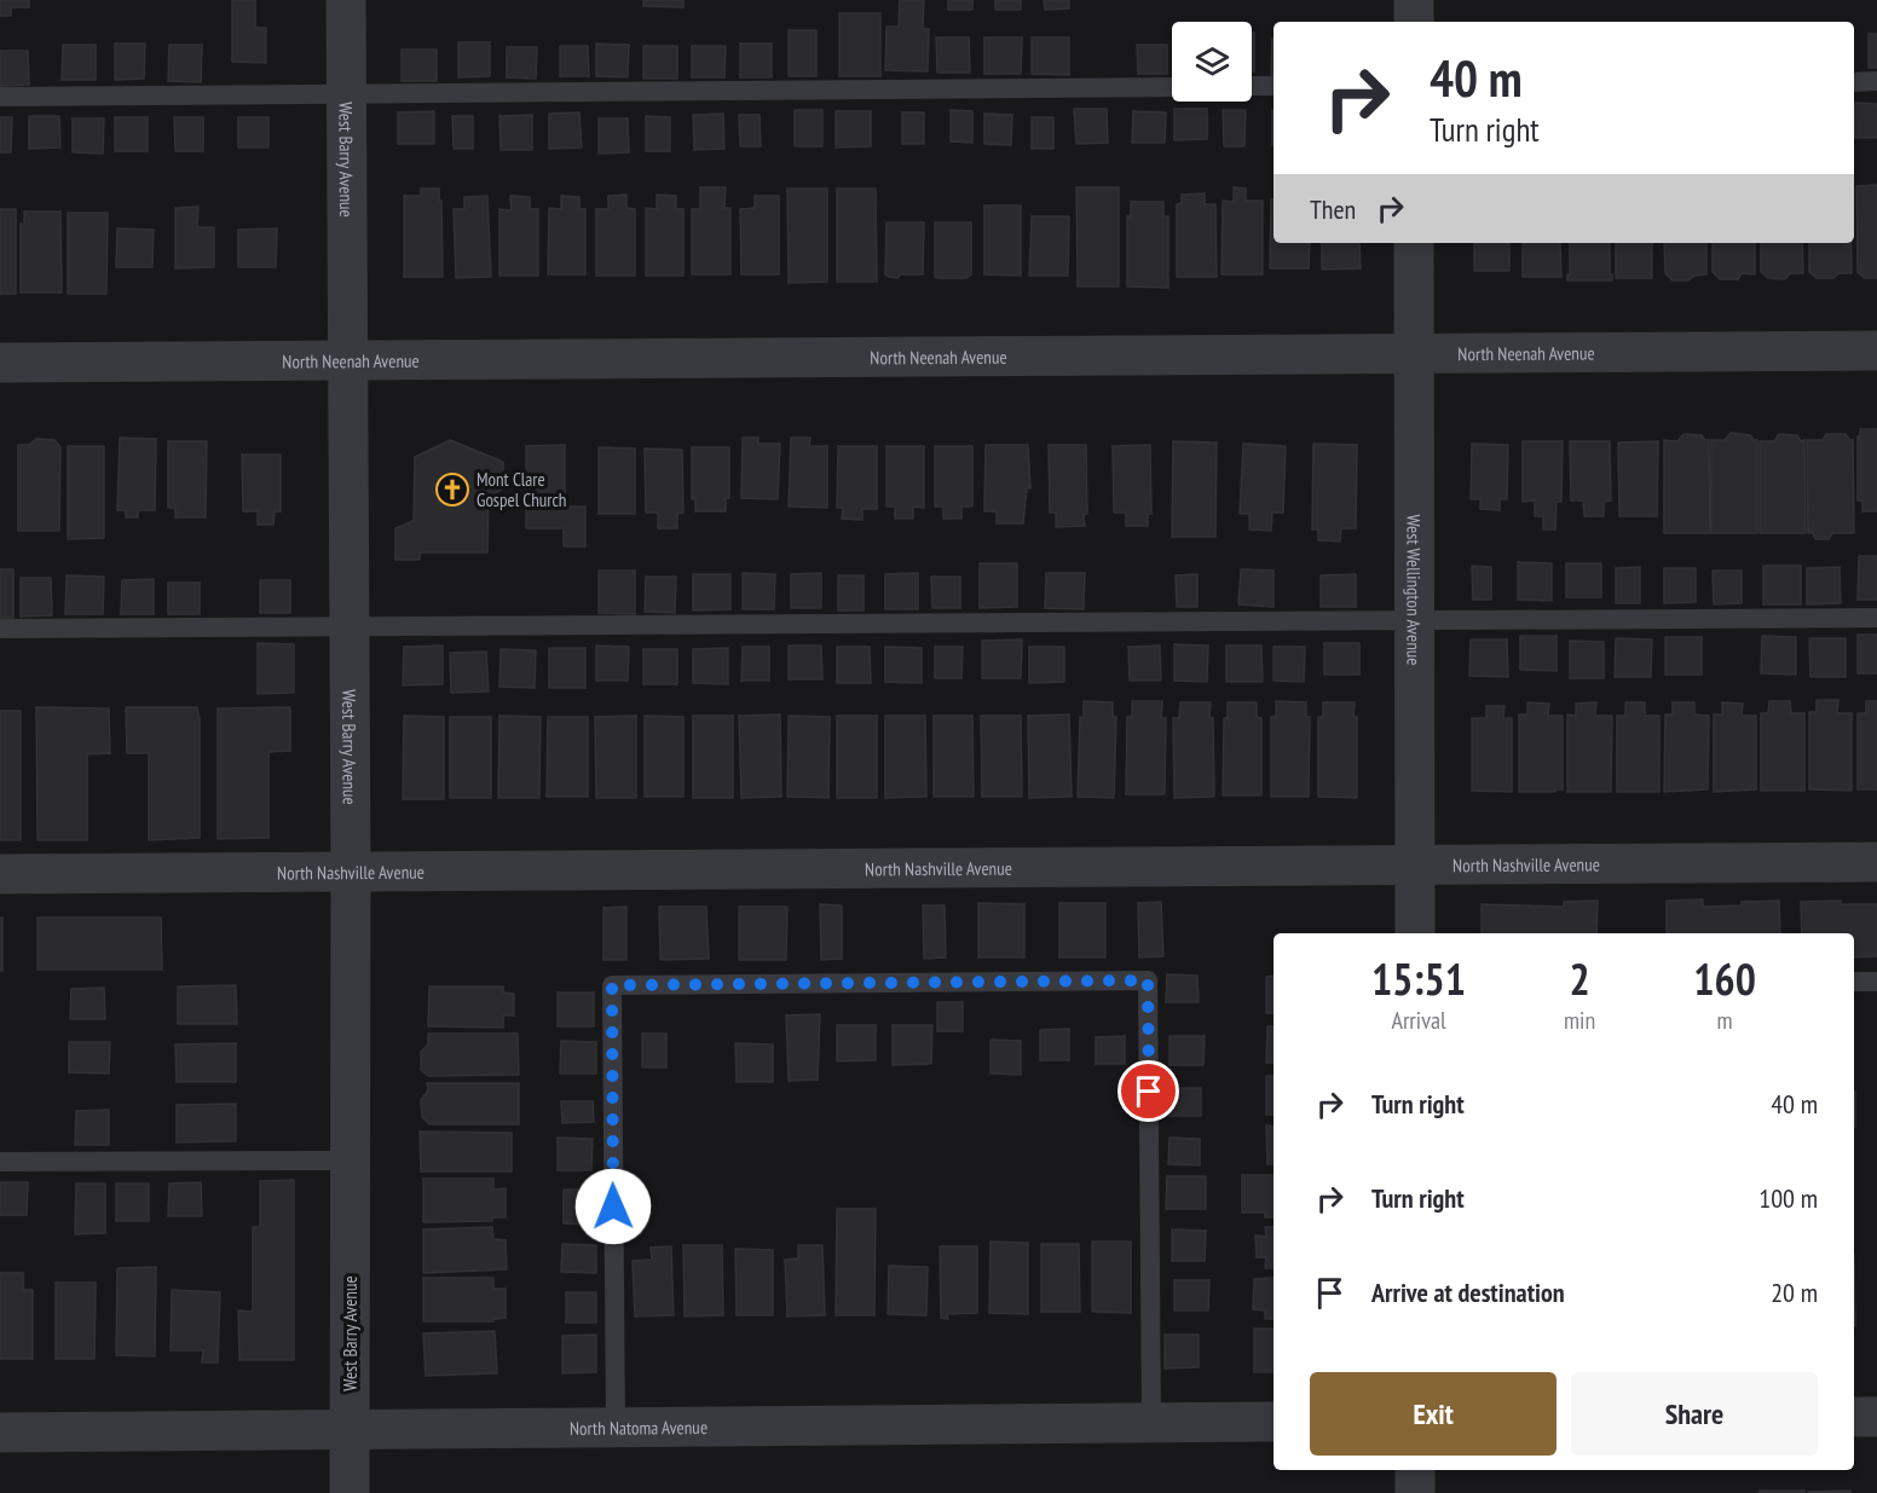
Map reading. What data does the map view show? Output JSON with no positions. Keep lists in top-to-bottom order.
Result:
{
  "streets": {
    "street": [
      "West Barry Avenue",
      "North Neenah Avenue",
      "West Wellington Avenue",
      "North Nashville Avenue",
      "North Natoma Avenue"
    ]
  },
  "crossings": [
    ["West Barry Avenue", "North Neenah Avenue"],
    ["West Barry Avenue", "North Nashville Avenue"],
    ["West Barry Avenue", "North Natoma Avenue"],
    ["North Neenah Avenue", "West Wellington Avenue"],
    ["West Wellington Avenue", "North Nashville Avenue"]
  ],
  "places": {
    "church": ["Mont Clare Gospel Church"]
  },
  "page": {
    "turn": ["40 m", "Turn right"],
    "then": "Then",
    "eta": [
      "15:51",
      "Arrival",
      "2",
      "min",
      "160",
      "m"
    ],
    "list": [
      {
        "name": "Turn right",
        "value": "40 m"
      },
      {
        "name": "Turn right",
        "value": "100 m"
      },
      {
        "name": "Arrive at destination",
        "value": "20 m"
      }
    ],
    "buttons": ["Exit", "Share"]
  }
}
